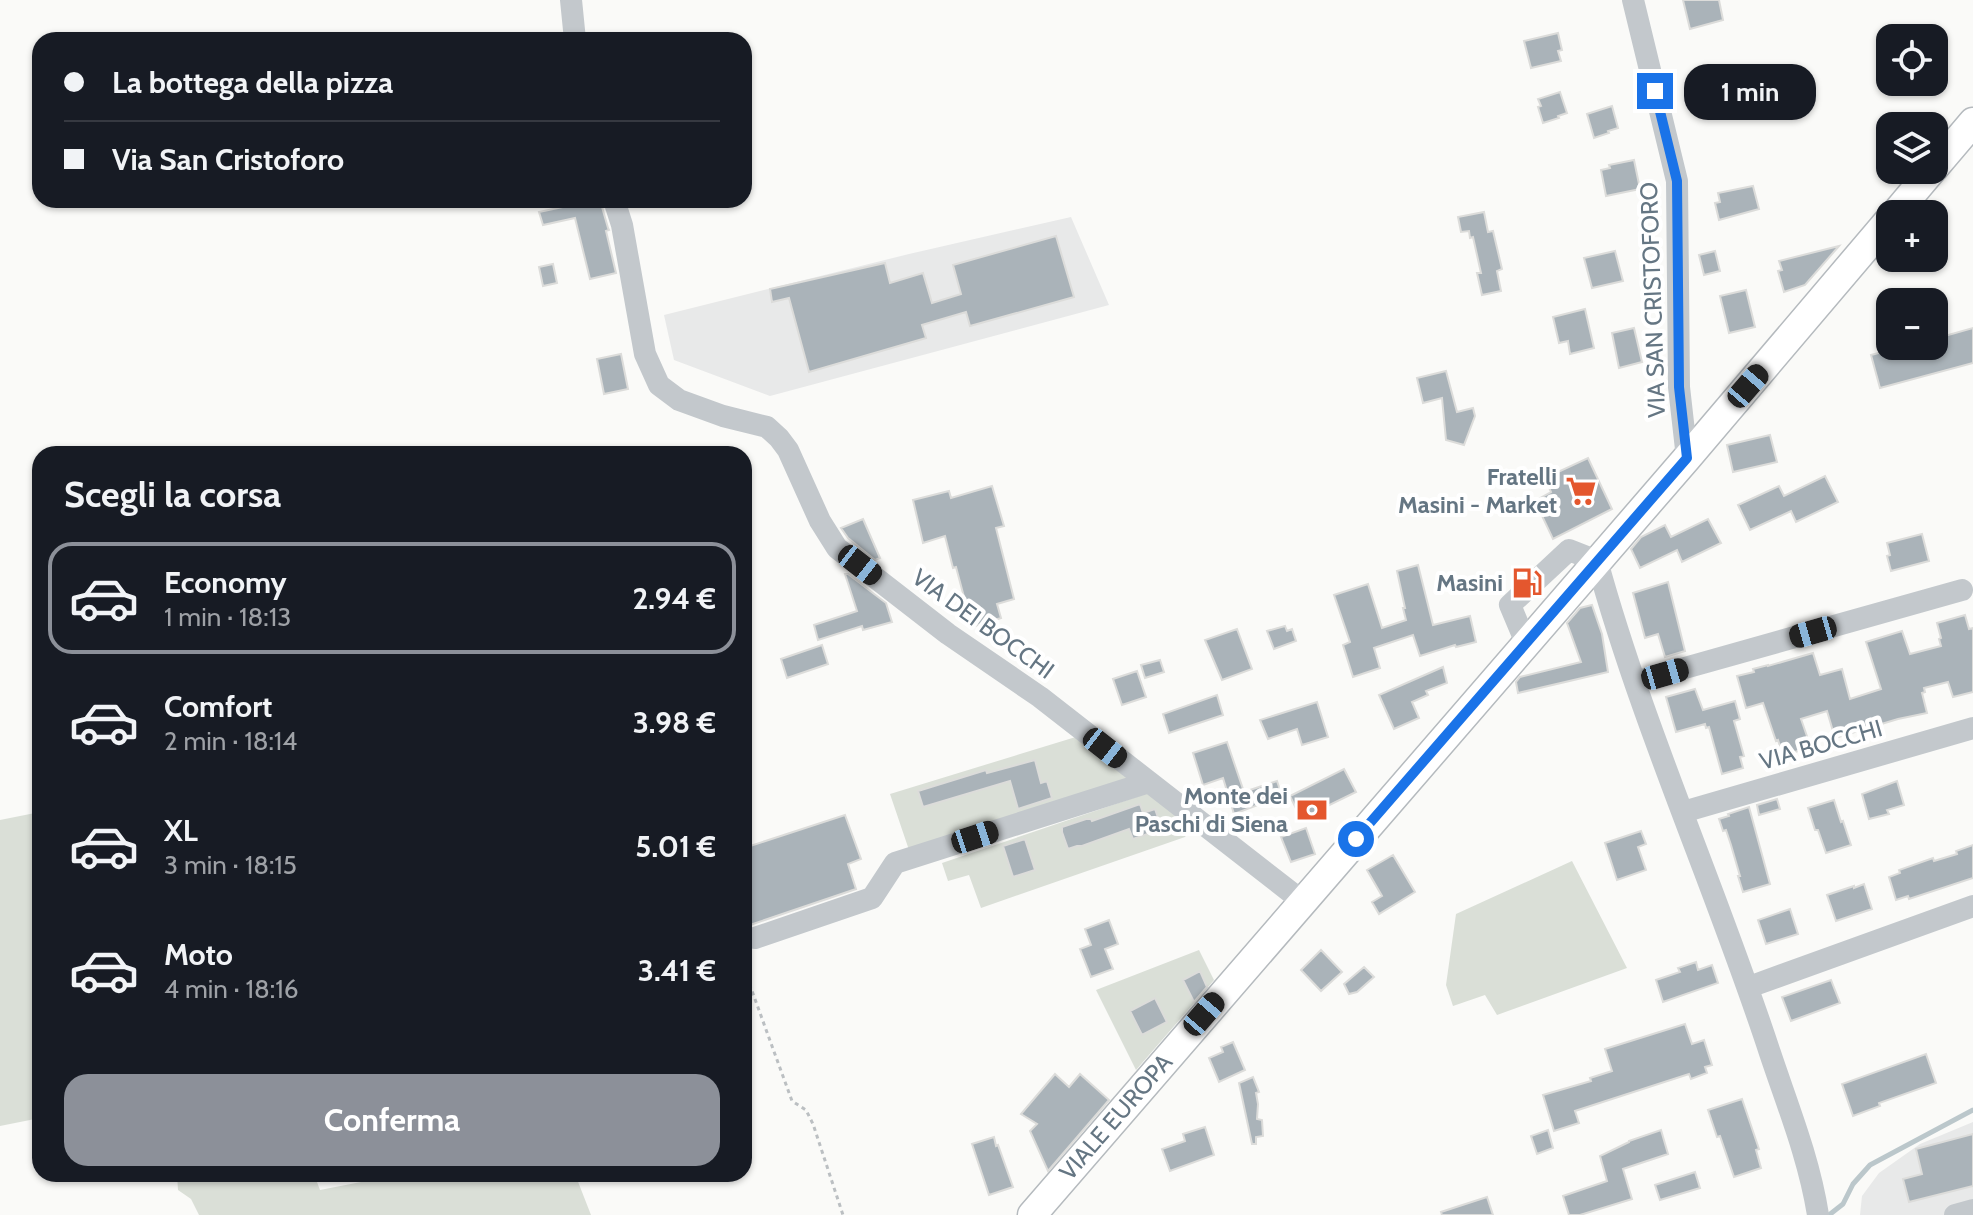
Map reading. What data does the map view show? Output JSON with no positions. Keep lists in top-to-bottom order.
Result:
{
  "streets": {
    "main road": ["VIALE EUROPA"],
    "street": ["VIA SAN CRISTOFORO", "VIA DEI BOCCHI", "VIA BOCCHI"]
  },
  "crossings": [
    ["VIA SAN CRISTOFORO", "VIALE EUROPA"],
    ["VIA DEI BOCCHI", "VIALE EUROPA"]
  ],
  "places": {
    "supermarket": ["Fratelli Masini - Market"],
    "fuel station": ["Masini"],
    "bank": ["Monte dei Paschi di Siena"]
  },
  "page": {
    "map_buttons": ["+", "−"],
    "banner": ["La bottega della pizza", "Via San Cristoforo"],
    "bubble": "1 min",
    "heading": "Scegli la corsa",
    "list": [
      {
        "name": "Economy",
        "note": "1 min · 18:13",
        "value": "2.94 €"
      },
      {
        "name": "Comfort",
        "note": "2 min · 18:14",
        "value": "3.98 €"
      },
      {
        "name": "XL",
        "note": "3 min · 18:15",
        "value": "5.01 €"
      },
      {
        "name": "Moto",
        "note": "4 min · 18:16",
        "value": "3.41 €"
      }
    ],
    "buttons": "Conferma"
  }
}
